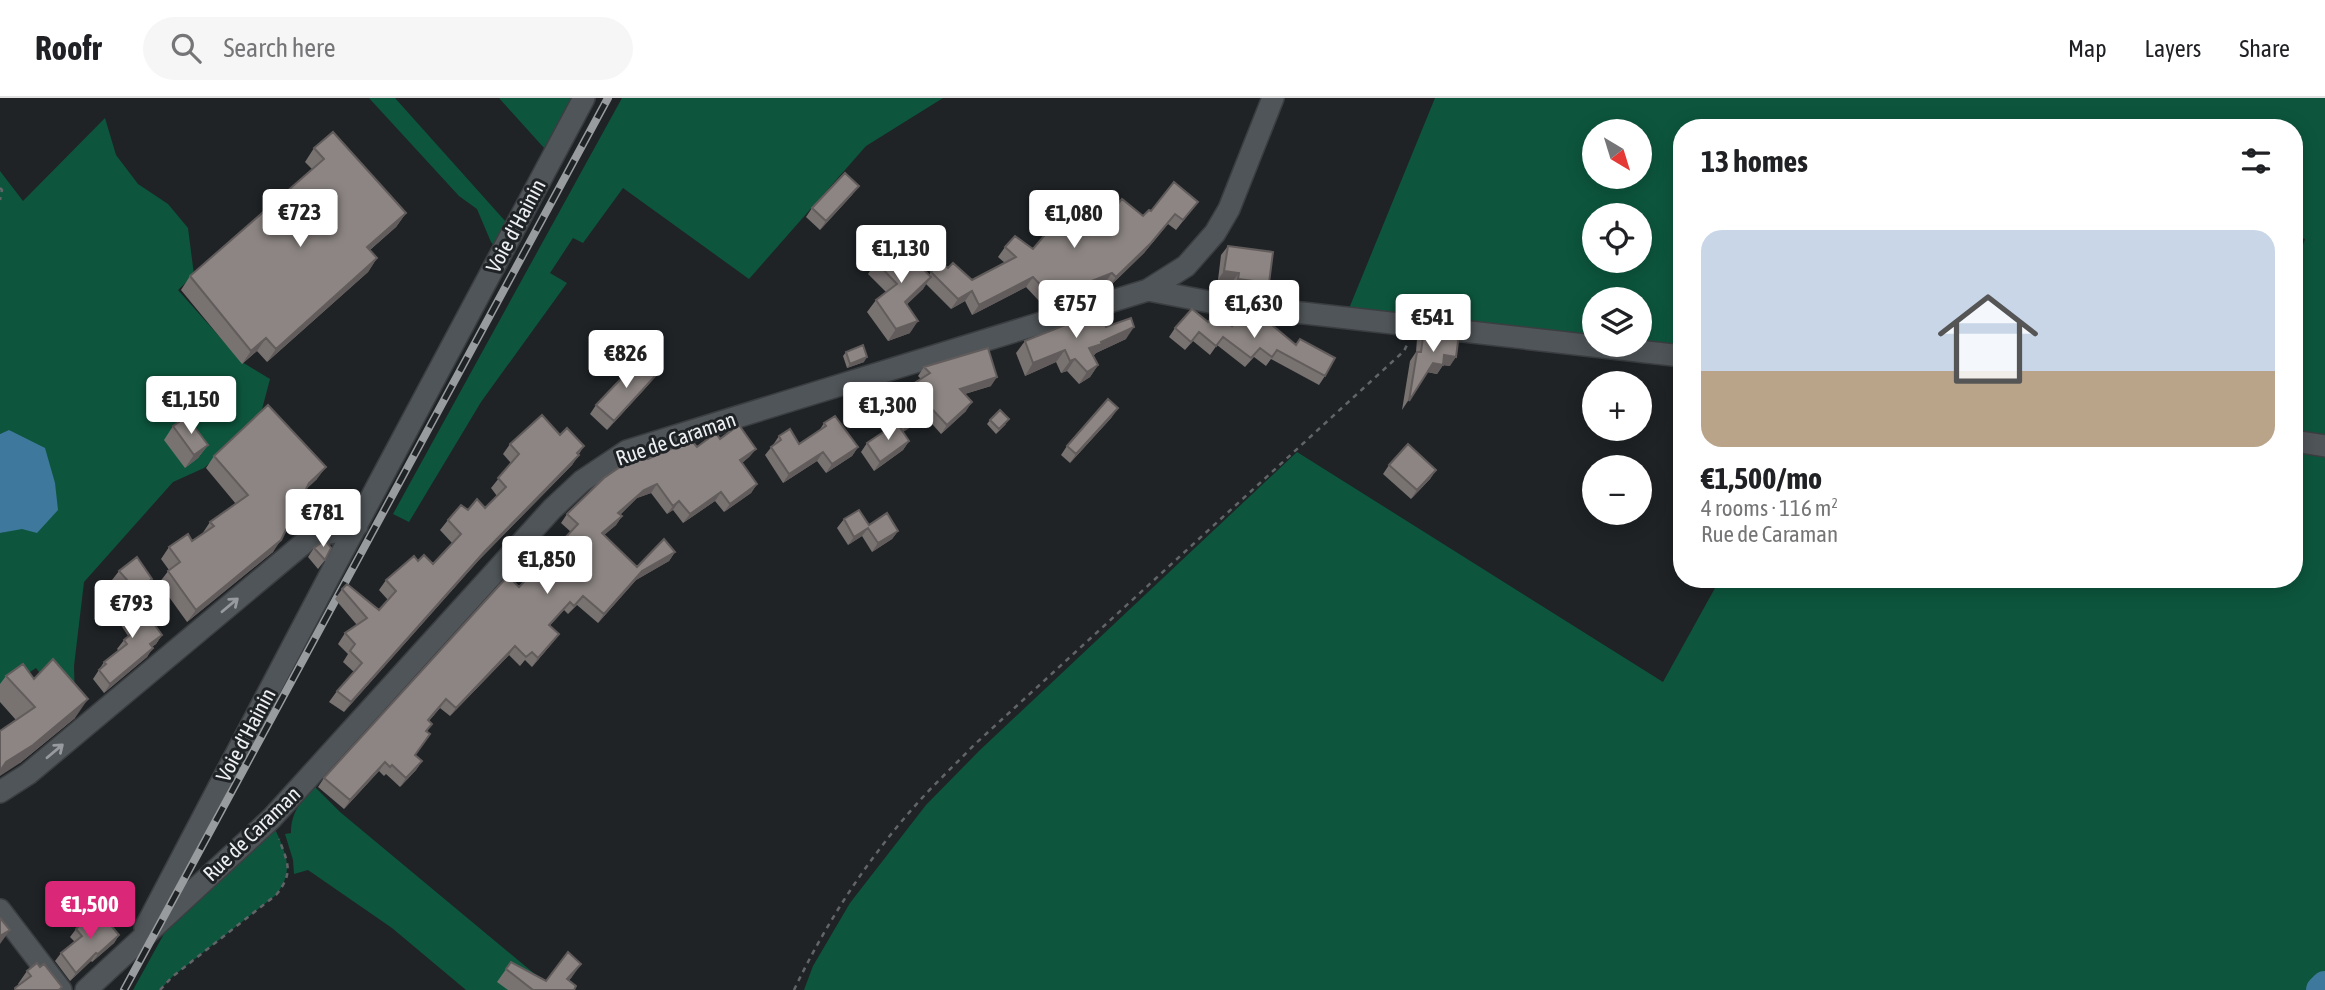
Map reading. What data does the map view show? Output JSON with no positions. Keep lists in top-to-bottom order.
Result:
{
  "streets": {
    "street": ["Voie d'Hainin", "Rue de Caraman"]
  },
  "crossings": [
    ["Voie d'Hainin", "Rue de Caraman"]
  ],
  "north": "bottom right",
  "page": {
    "header": "Roofr",
    "search": "Search here",
    "nav": ["Map", "Layers", "Share"],
    "map_buttons": ["+", "−"],
    "heading": "13 homes",
    "price": [
      "€723",
      "€1,080",
      "€1,130",
      "€757",
      "€1,630",
      "€541",
      "€826",
      "€1,150",
      "€1,300",
      "€781",
      "€1,850",
      "€793",
      "€1,500"
    ],
    "list": [
      {
        "name": "€1,500/mo",
        "note": "4 rooms · 116 m² · Rue de Caraman"
      }
    ]
  }
}
